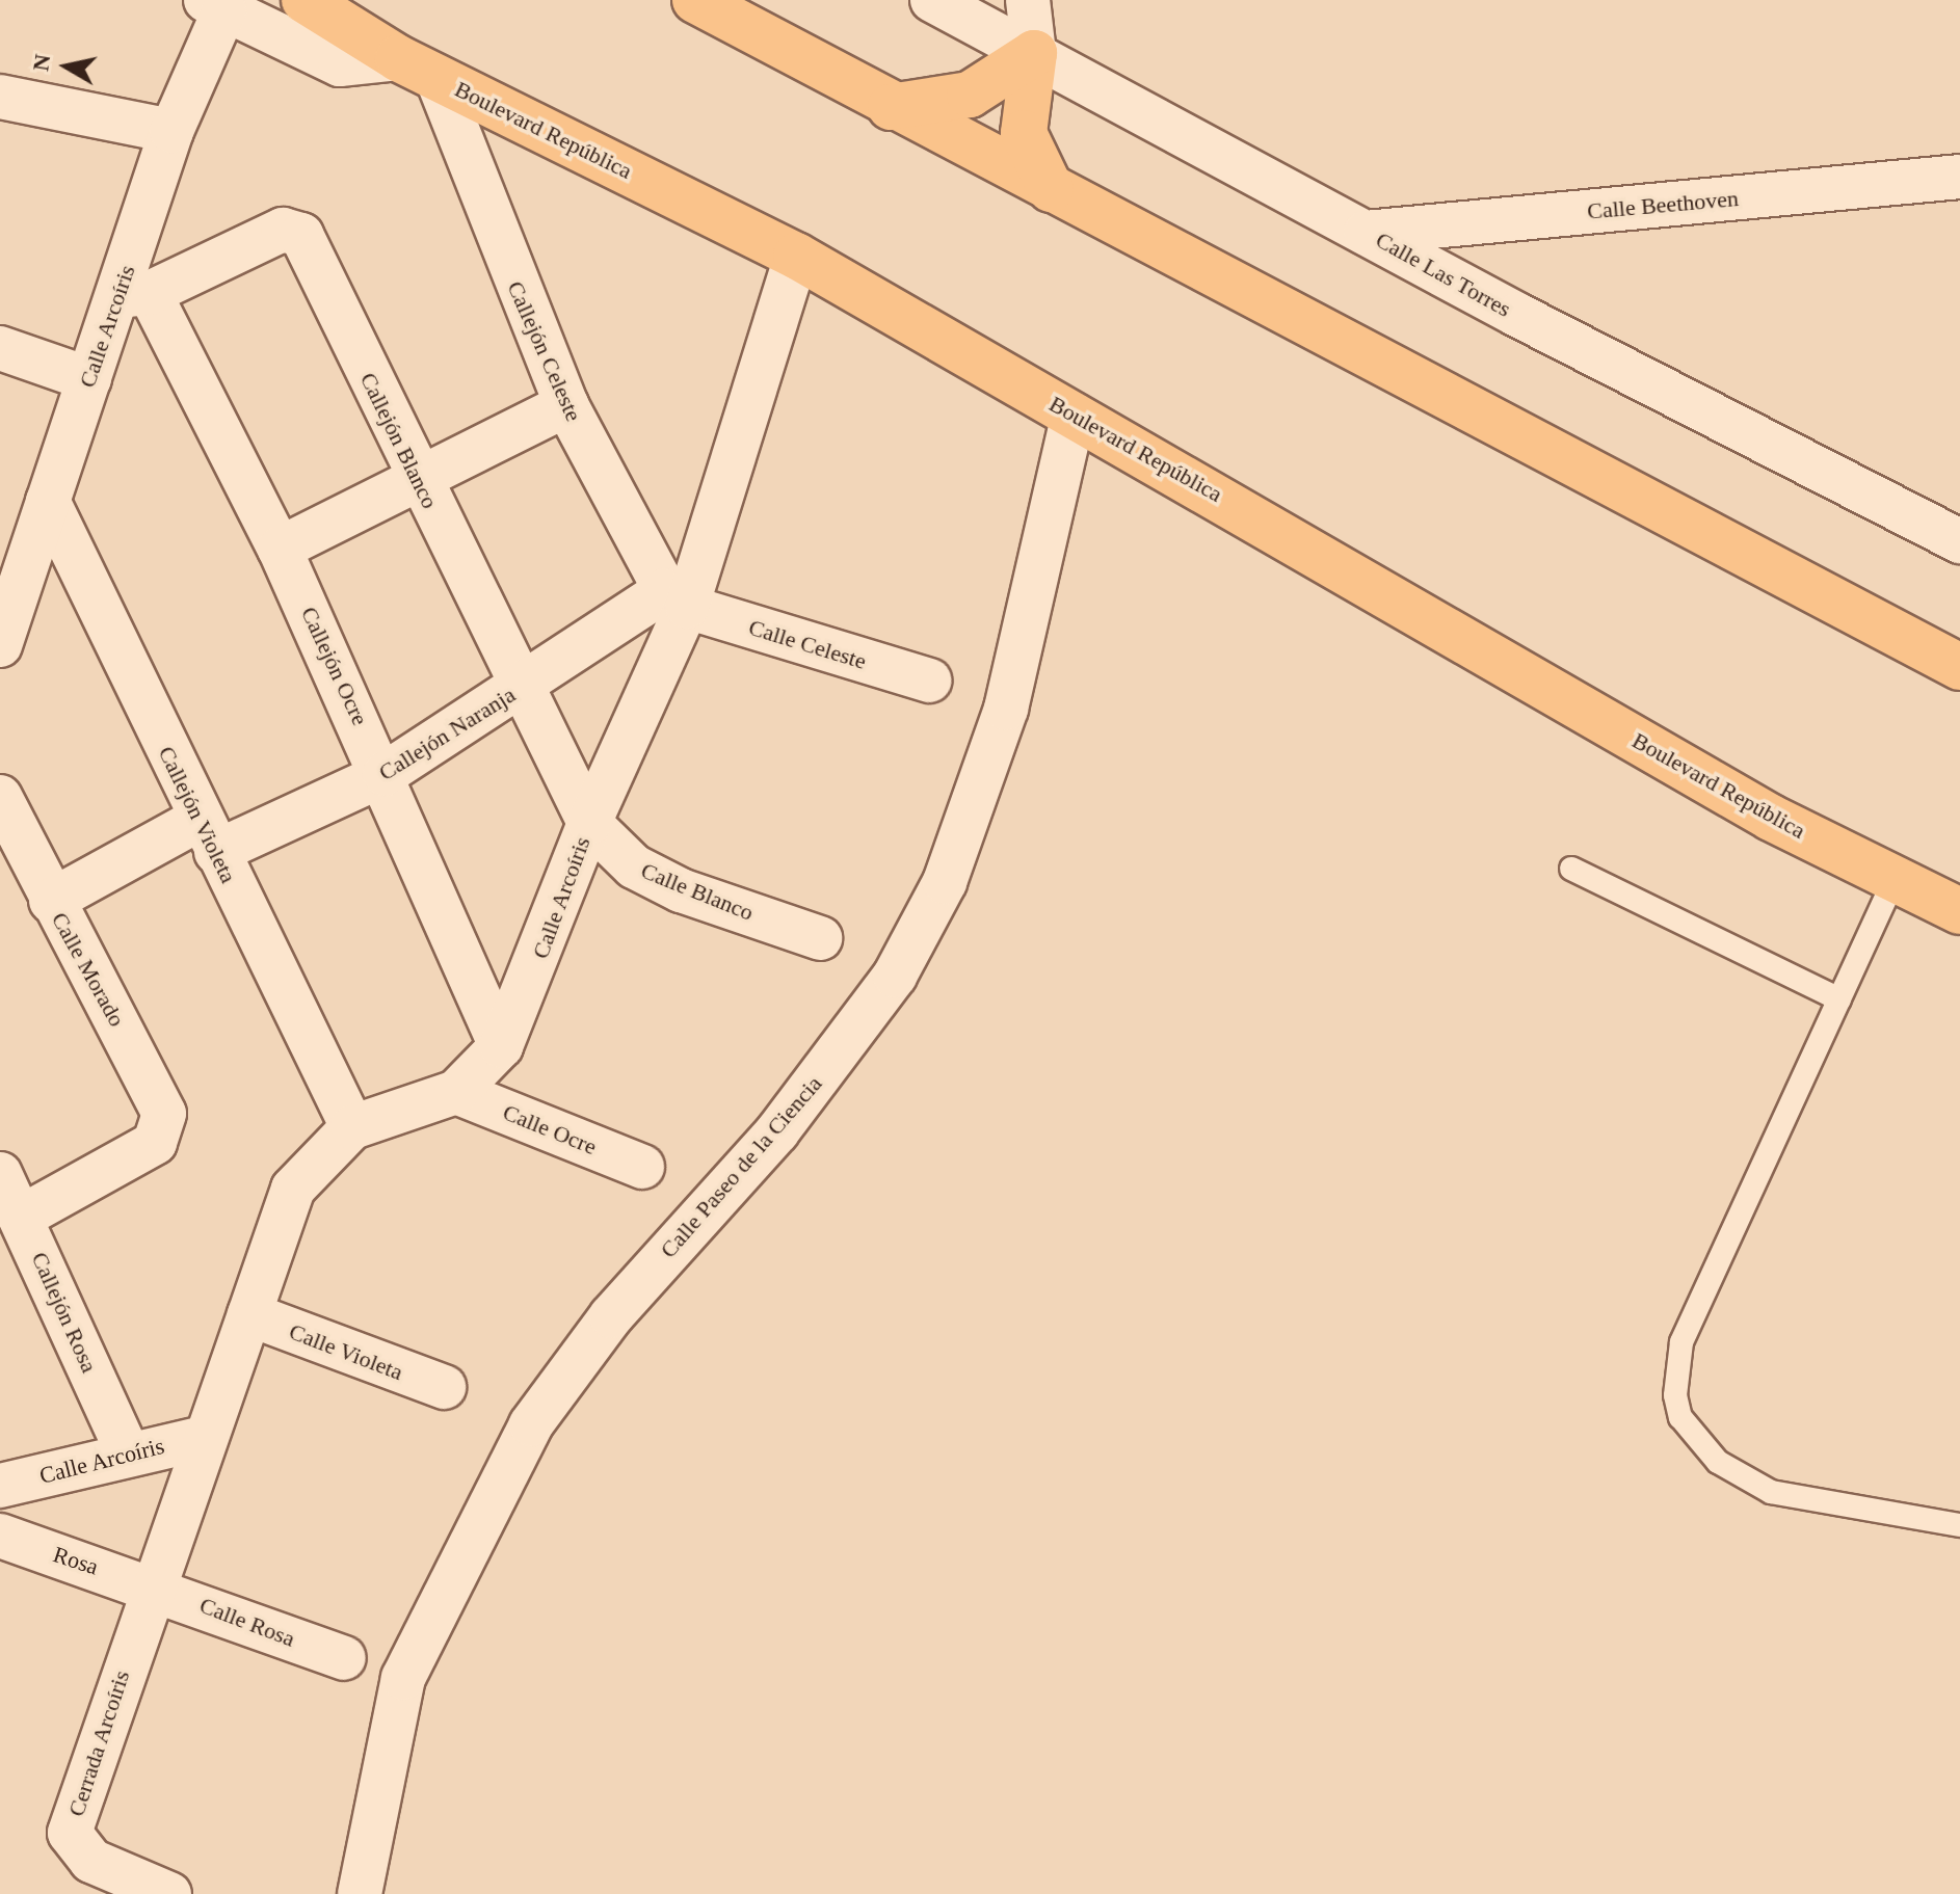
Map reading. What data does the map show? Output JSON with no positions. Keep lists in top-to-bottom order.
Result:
{
  "streets": {
    "main road": ["Boulevard República"],
    "street": [
      "Calle Beethoven",
      "Calle Las Torres",
      "Calle Arcoíris",
      "Callejón Celeste",
      "Callejón Blanco",
      "Calle Celeste",
      "Callejón Ocre",
      "Callejón Naranja",
      "Callejón Violeta",
      "Calle Blanco",
      "Calle Morado",
      "Calle Ocre",
      "Calle Paseo de la Ciencia",
      "Callejón Rosa",
      "Calle Violeta",
      "Rosa",
      "Calle Rosa",
      "Cerrada Arcoíris"
    ]
  },
  "crossings": [
    ["Boulevard República", "Calle Arcoíris"],
    ["Boulevard República", "Callejón Celeste"],
    ["Boulevard República", "Calle Paseo de la Ciencia"],
    ["Calle Beethoven", "Calle Las Torres"],
    ["Calle Arcoíris", "Callejón Celeste"],
    ["Calle Arcoíris", "Callejón Blanco"],
    ["Calle Arcoíris", "Calle Celeste"],
    ["Calle Arcoíris", "Callejón Ocre"],
    ["Calle Arcoíris", "Callejón Naranja"],
    ["Calle Arcoíris", "Callejón Violeta"],
    ["Calle Arcoíris", "Calle Blanco"],
    ["Calle Arcoíris", "Calle Ocre"],
    ["Calle Arcoíris", "Callejón Rosa"],
    ["Calle Arcoíris", "Calle Violeta"],
    ["Calle Arcoíris", "Rosa"],
    ["Calle Arcoíris", "Calle Rosa"],
    ["Calle Arcoíris", "Cerrada Arcoíris"],
    ["Callejón Celeste", "Calle Celeste"],
    ["Callejón Celeste", "Callejón Naranja"],
    ["Callejón Blanco", "Callejón Ocre"],
    ["Callejón Blanco", "Callejón Naranja"],
    ["Callejón Blanco", "Calle Blanco"],
    ["Calle Celeste", "Callejón Naranja"],
    ["Callejón Ocre", "Callejón Naranja"],
    ["Callejón Naranja", "Callejón Violeta"],
    ["Callejón Naranja", "Calle Morado"],
    ["Calle Morado", "Callejón Rosa"],
    ["Rosa", "Calle Rosa"],
    ["Rosa", "Cerrada Arcoíris"],
    ["Calle Rosa", "Cerrada Arcoíris"]
  ],
  "north": "left"
}
